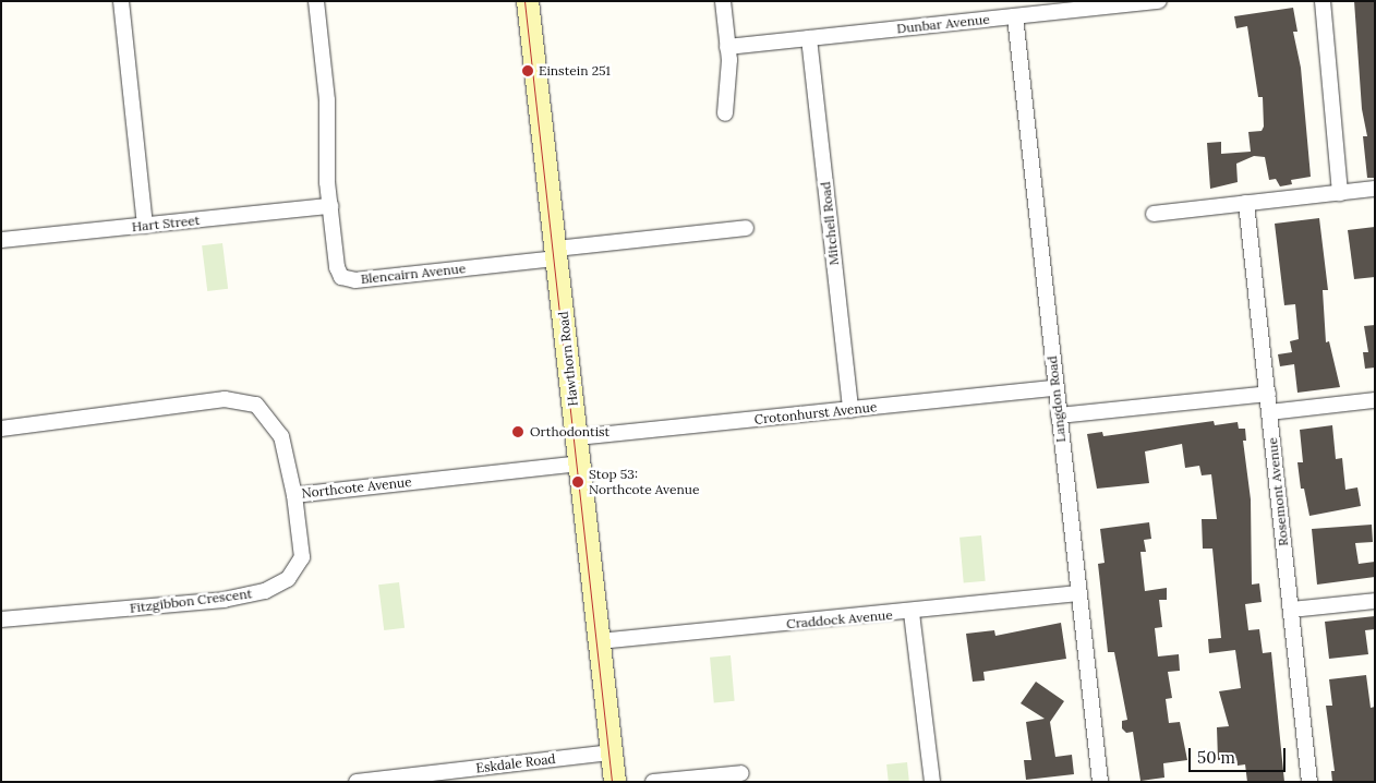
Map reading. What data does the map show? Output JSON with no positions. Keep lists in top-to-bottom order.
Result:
{
  "streets": {
    "main road": ["Hawthorn Road"],
    "street": [
      "Dunbar Avenue",
      "Hart Street",
      "Mitchell Road",
      "Blencairn Avenue",
      "Langdon Road",
      "Crotonhurst Avenue",
      "Northcote Avenue",
      "Rosemont Avenue",
      "Fitzgibbon Crescent",
      "Craddock Avenue",
      "Eskdale Road"
    ]
  },
  "crossings": [
    ["Dunbar Avenue", "Mitchell Road"],
    ["Dunbar Avenue", "Langdon Road"],
    ["Hart Street", "Blencairn Avenue"],
    ["Mitchell Road", "Crotonhurst Avenue"],
    ["Blencairn Avenue", "Hawthorn Road"],
    ["Hawthorn Road", "Crotonhurst Avenue"],
    ["Hawthorn Road", "Northcote Avenue"],
    ["Hawthorn Road", "Craddock Avenue"],
    ["Hawthorn Road", "Eskdale Road"],
    ["Langdon Road", "Crotonhurst Avenue"],
    ["Langdon Road", "Craddock Avenue"],
    ["Northcote Avenue", "Fitzgibbon Crescent"]
  ],
  "places": ["Einstein 251", "Orthodontist", "Stop 53: Northcote Avenue"],
  "scale_bar": "50 m"
}
